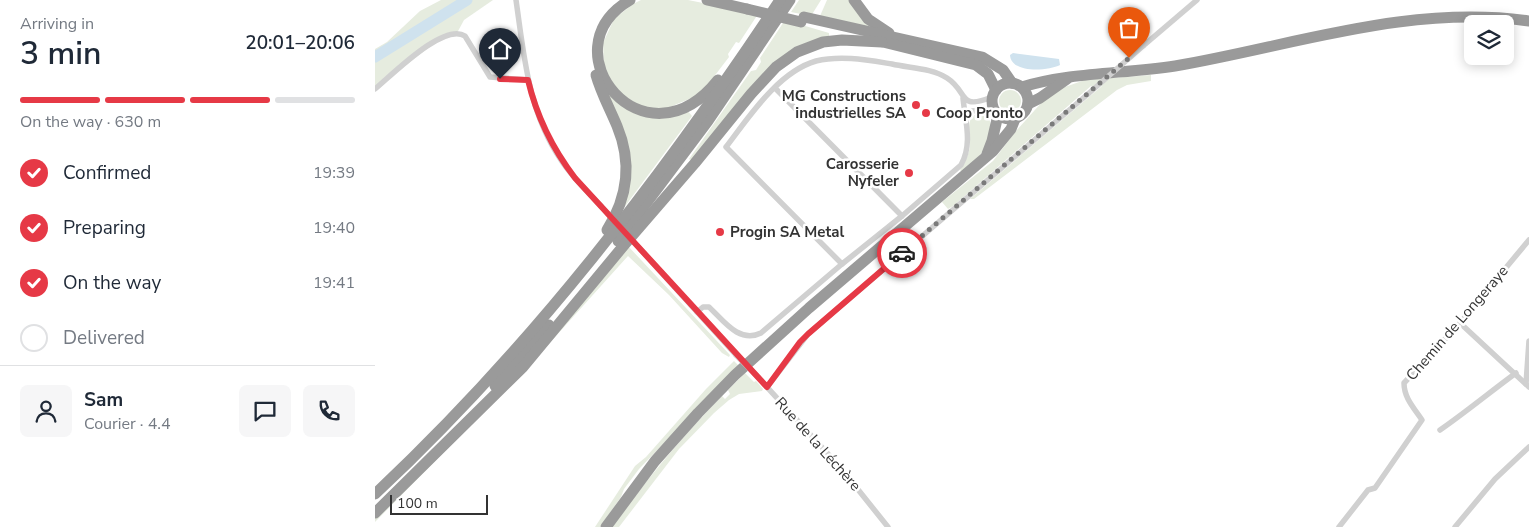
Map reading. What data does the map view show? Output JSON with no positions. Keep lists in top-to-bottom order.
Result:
{
  "streets": {
    "street": ["Chemin de Longeraye", "Rue de la Léchère"]
  },
  "places": [
    "MG Constructions industrielles SA",
    "Coop Pronto",
    "Carosserie Nyfeler",
    "Progin SA Metal"
  ],
  "scale_bar": "100 m",
  "page": {
    "heading": ["3 min", "Arriving in", "20:01–20:06"],
    "panel": ["Sam", "Courier · 4.4"],
    "bar": "On the way · 630 m",
    "list": [
      ["Confirmed", "19:39"],
      ["Preparing", "19:40"],
      ["On the way", "19:41"],
      "Delivered"
    ],
    "scale": "100 m"
  }
}
